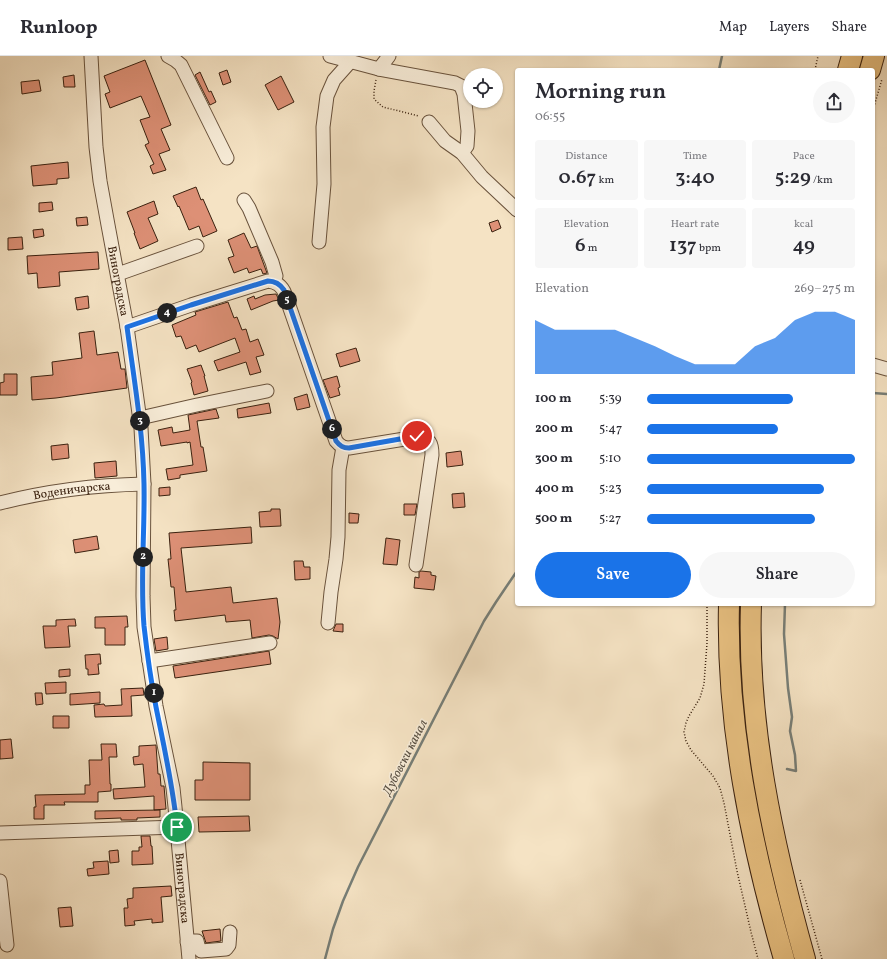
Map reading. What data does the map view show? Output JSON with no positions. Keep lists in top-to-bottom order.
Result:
{
  "streets": {
    "street": ["Виноградска", "Воденичарска"]
  },
  "crossings": [
    ["Виноградска", "Воденичарска"]
  ],
  "water": ["Дубовски канал"],
  "page": {
    "header": "Runloop",
    "nav": ["Map", "Layers", "Share"],
    "heading": ["Morning run", "06:55"],
    "stats": [
      ["Distance", "0.67 km"],
      ["Time", "3:40"],
      ["Pace", "5:29 /km"],
      ["Elevation", "6 m"],
      ["Heart rate", "137 bpm"],
      ["kcal", "49"]
    ],
    "chart": ["Elevation", "269–275 m"],
    "pins": [
      "5",
      "4",
      "3",
      "6",
      "2",
      "1"
    ],
    "list": [
      {
        "name": "100 m",
        "note": "5:39"
      },
      {
        "name": "200 m",
        "note": "5:47"
      },
      {
        "name": "300 m",
        "note": "5:10"
      },
      {
        "name": "400 m",
        "note": "5:23"
      },
      {
        "name": "500 m",
        "note": "5:27"
      }
    ],
    "buttons": ["Save", "Share"]
  }
}
